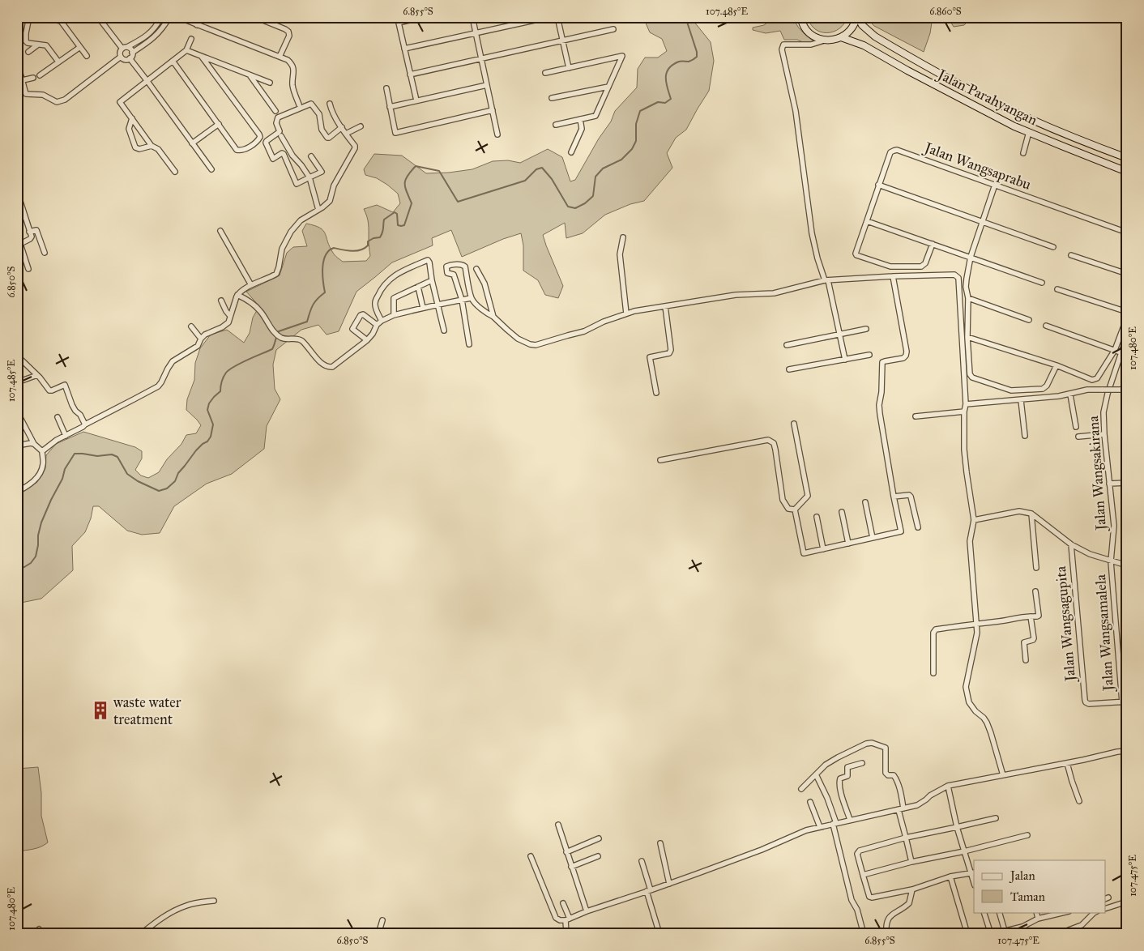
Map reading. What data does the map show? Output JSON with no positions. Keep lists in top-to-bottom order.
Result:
{
  "streets": {
    "main road": ["Jalan Parahyangan"],
    "street": [
      "Jalan Wangsaprabu",
      "Jalan Wangsakirana",
      "Jalan Wangsagupita",
      "Jalan Wangsamalela"
    ]
  },
  "crossings": [
    ["Jalan Wangsakirana", "Jalan Wangsamalela"],
    ["Jalan Wangsagupita", "Jalan Wangsamalela"]
  ],
  "places": {
    "building": ["waste water treatment"]
  },
  "legend": ["Jalan", "Taman"],
  "coordinates": [
    "6.855°S",
    "107.485°E",
    "6.860°S",
    "6.850°S",
    "107.480°E",
    "107.475°E"
  ]
}
